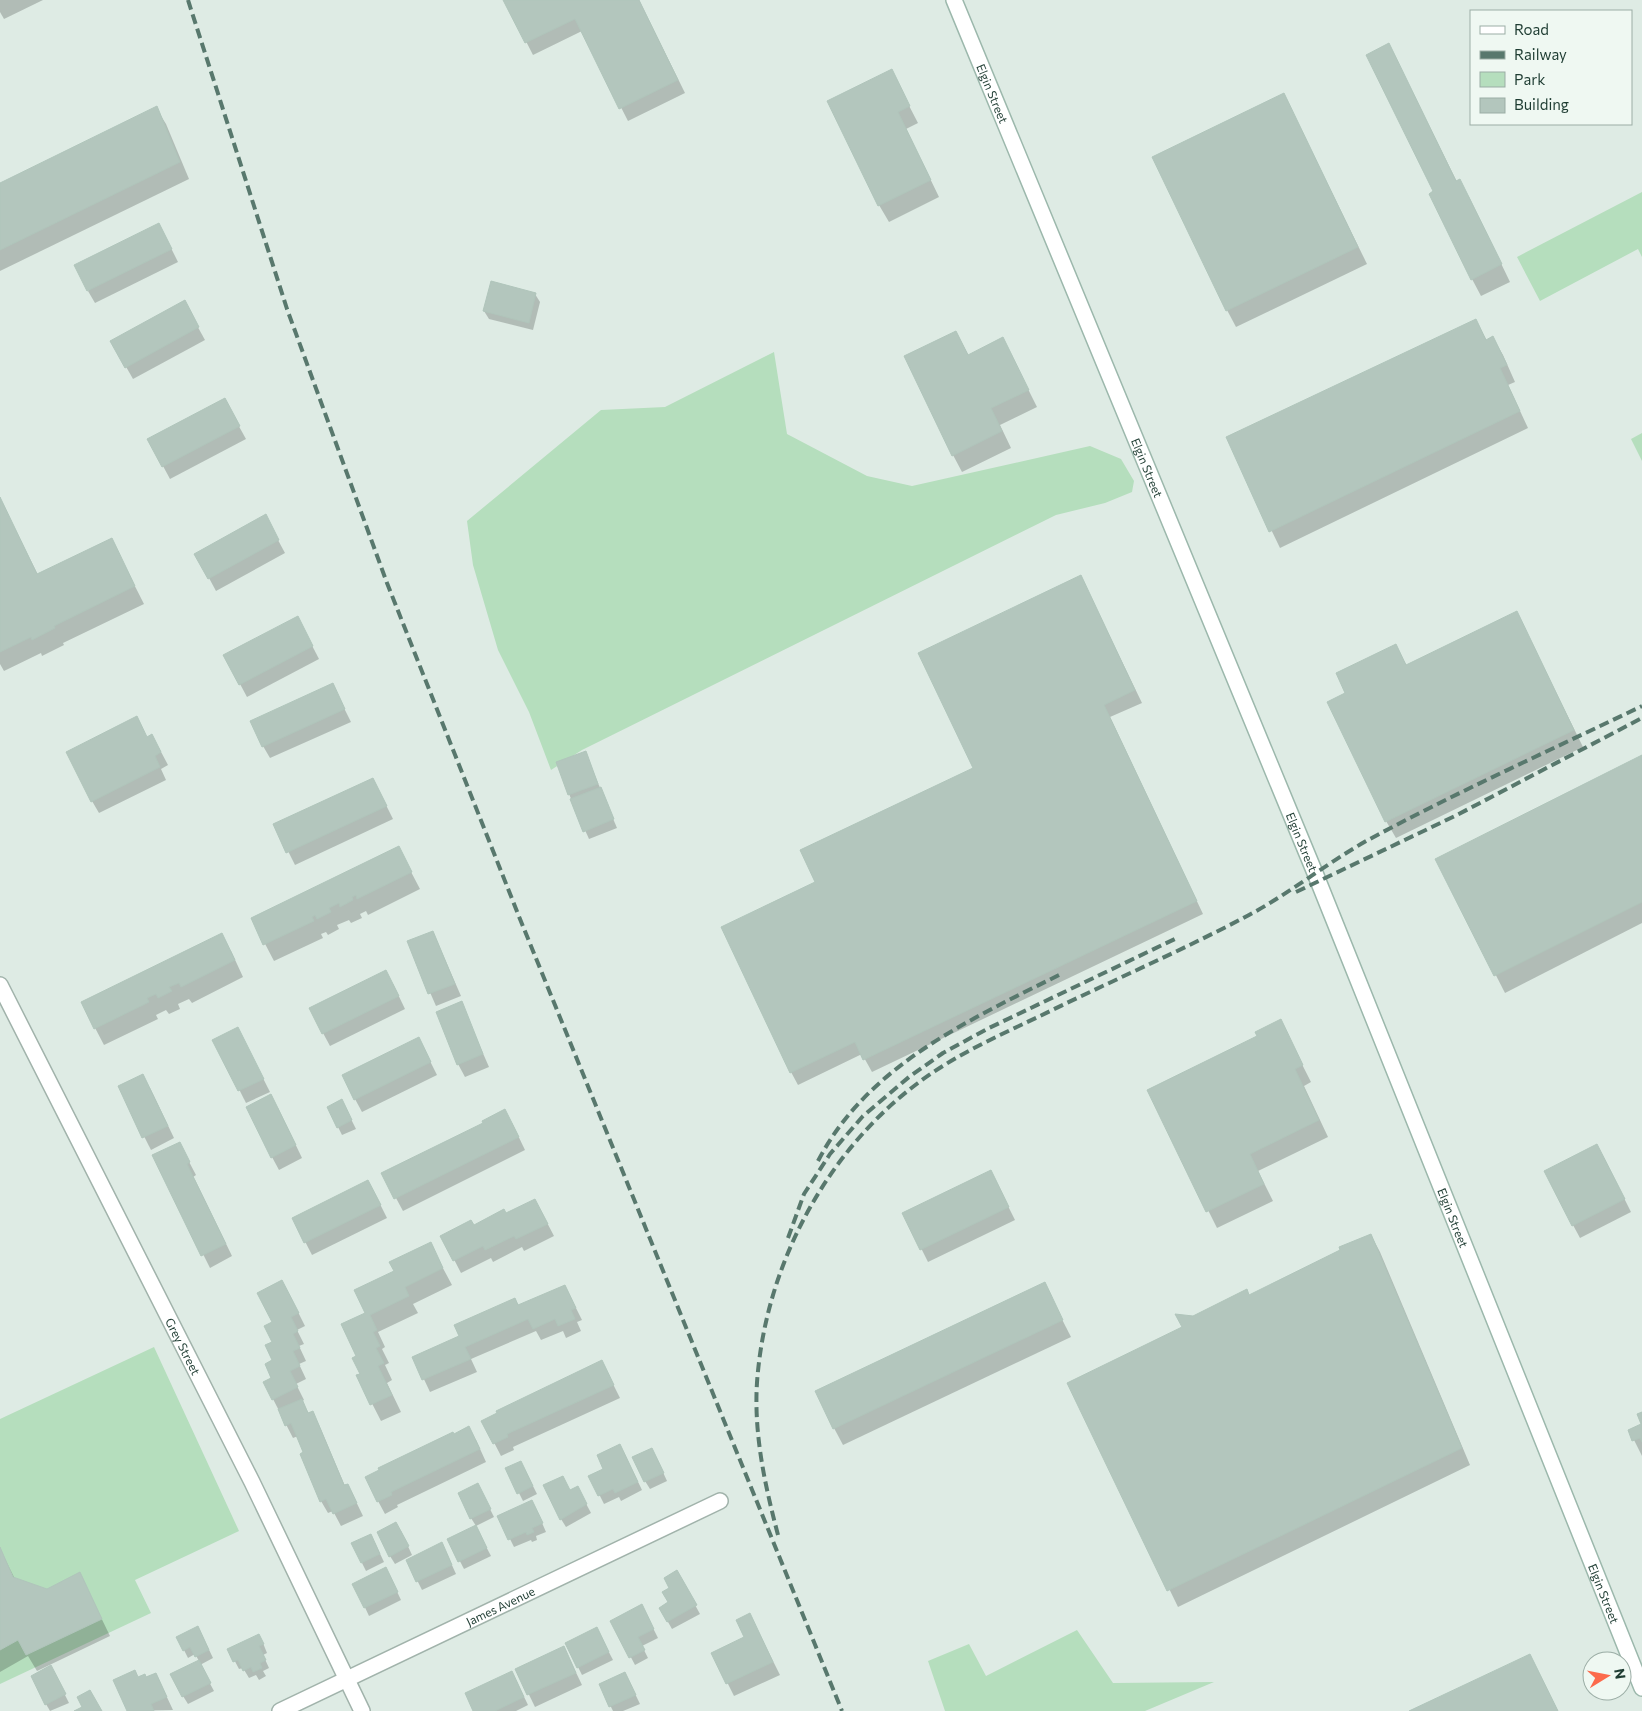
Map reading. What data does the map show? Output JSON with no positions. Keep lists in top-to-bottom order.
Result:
{
  "streets": {
    "main road": ["Elgin Street", "Grey Street", "James Avenue"]
  },
  "crossings": [
    ["Grey Street", "James Avenue"]
  ],
  "legend": [
    "Road",
    "Railway",
    "Park",
    "Building"
  ],
  "north": "right"
}
